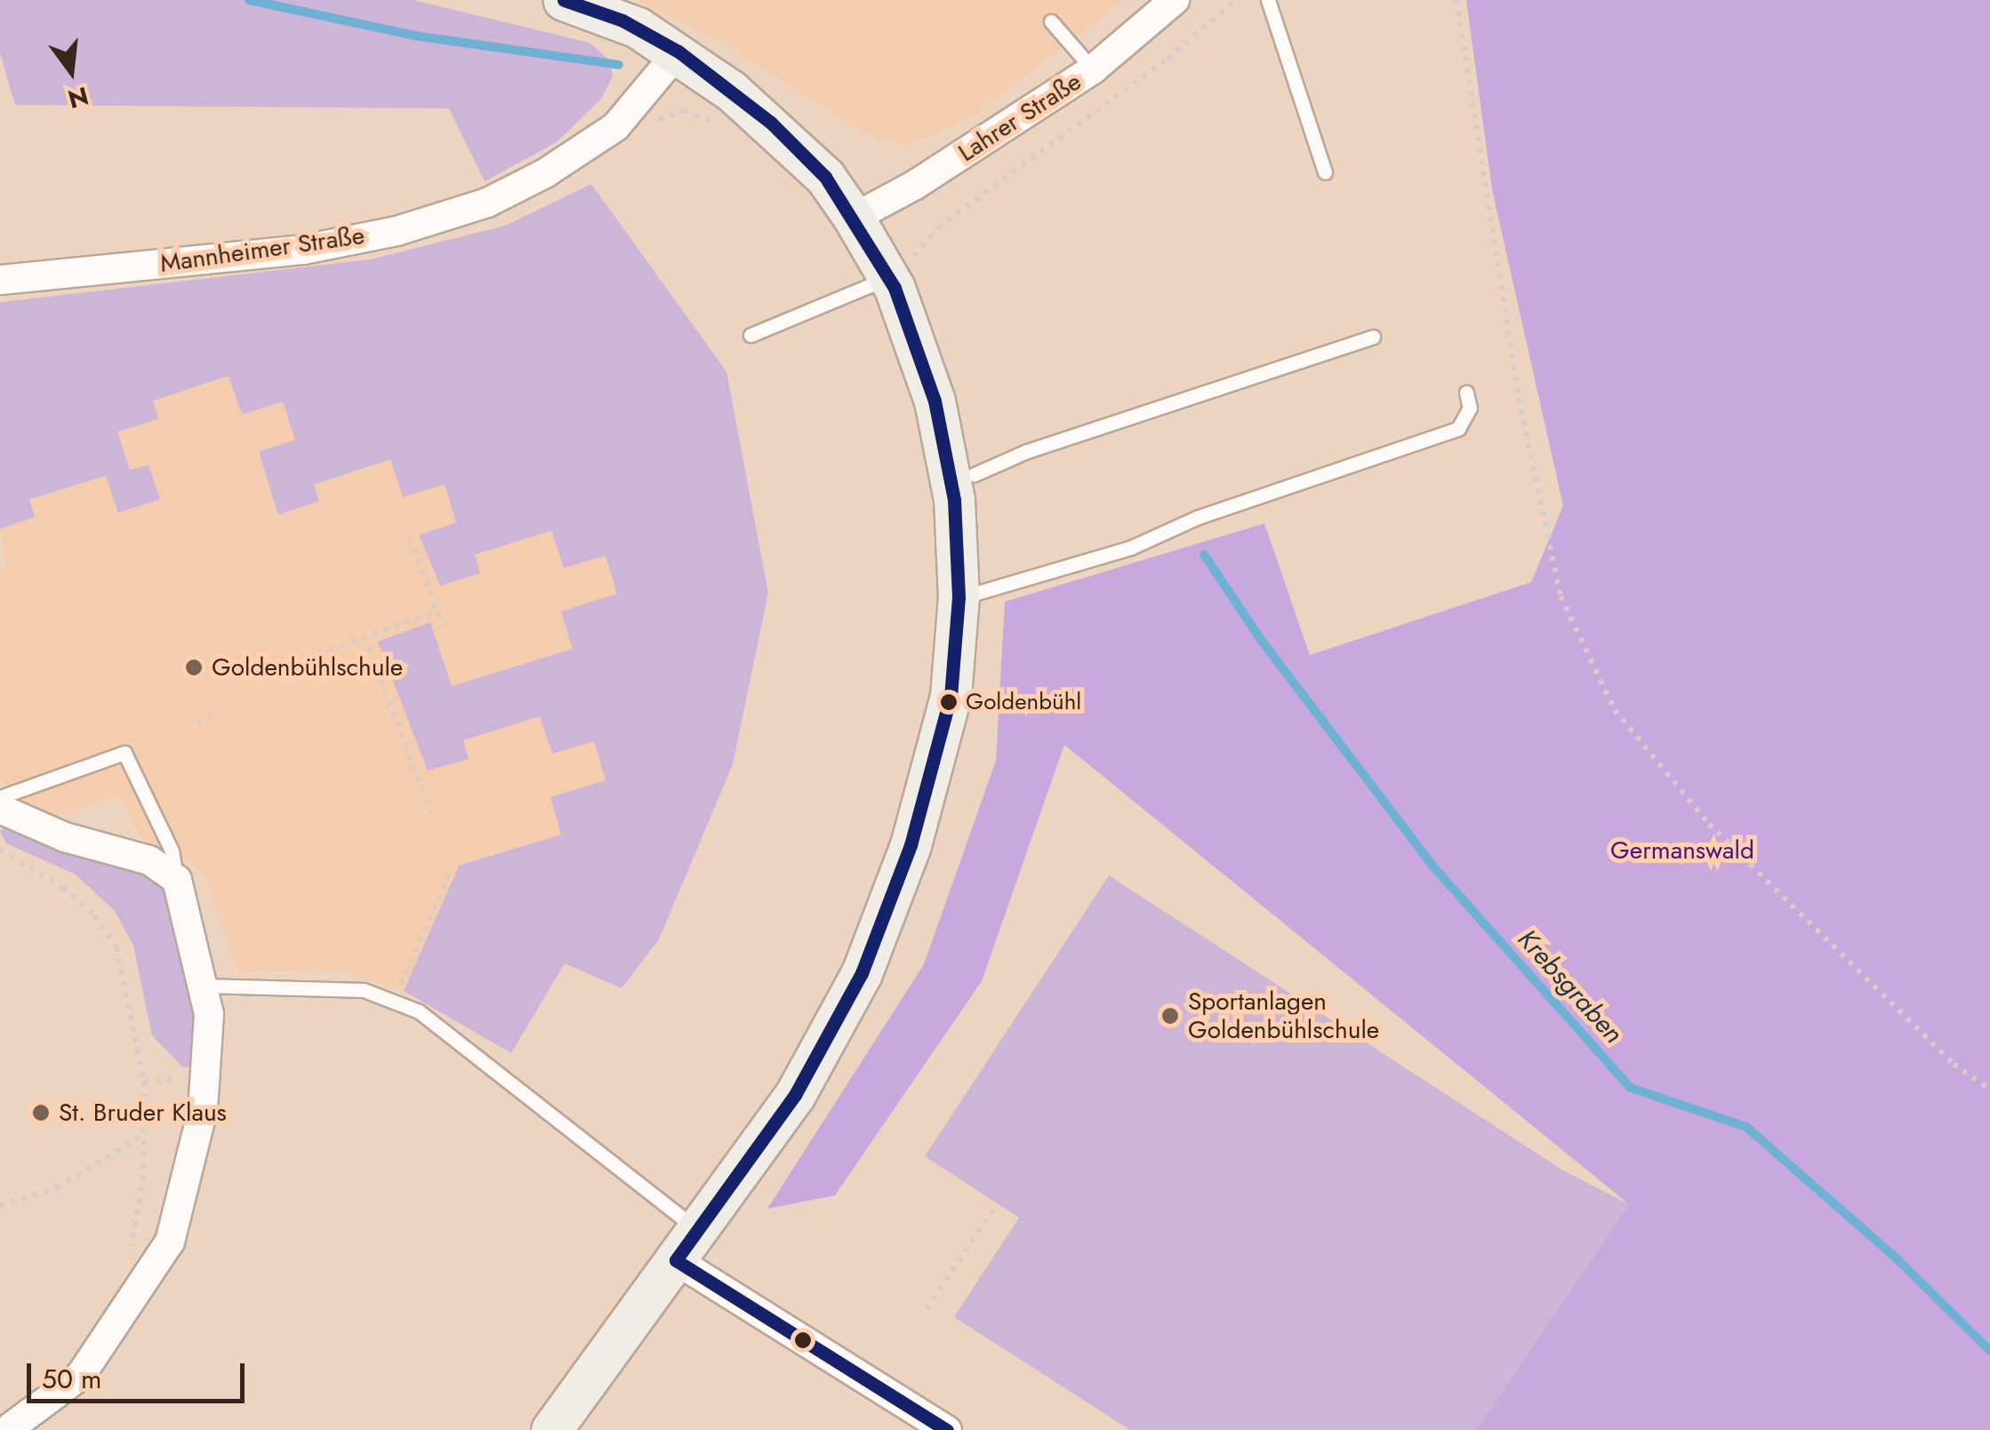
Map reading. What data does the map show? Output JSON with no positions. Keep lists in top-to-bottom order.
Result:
{
  "streets": {
    "street": ["Lahrer Straße", "Mannheimer Straße"]
  },
  "water": ["Krebsgraben"],
  "parks": ["Germanswald"],
  "places": [
    "Goldenbühlschule",
    "Goldenbühl",
    "Sportanlagen Goldenbühlschule",
    "St. Bruder Klaus"
  ],
  "scale_bar": "50 m",
  "north": "bottom"
}
